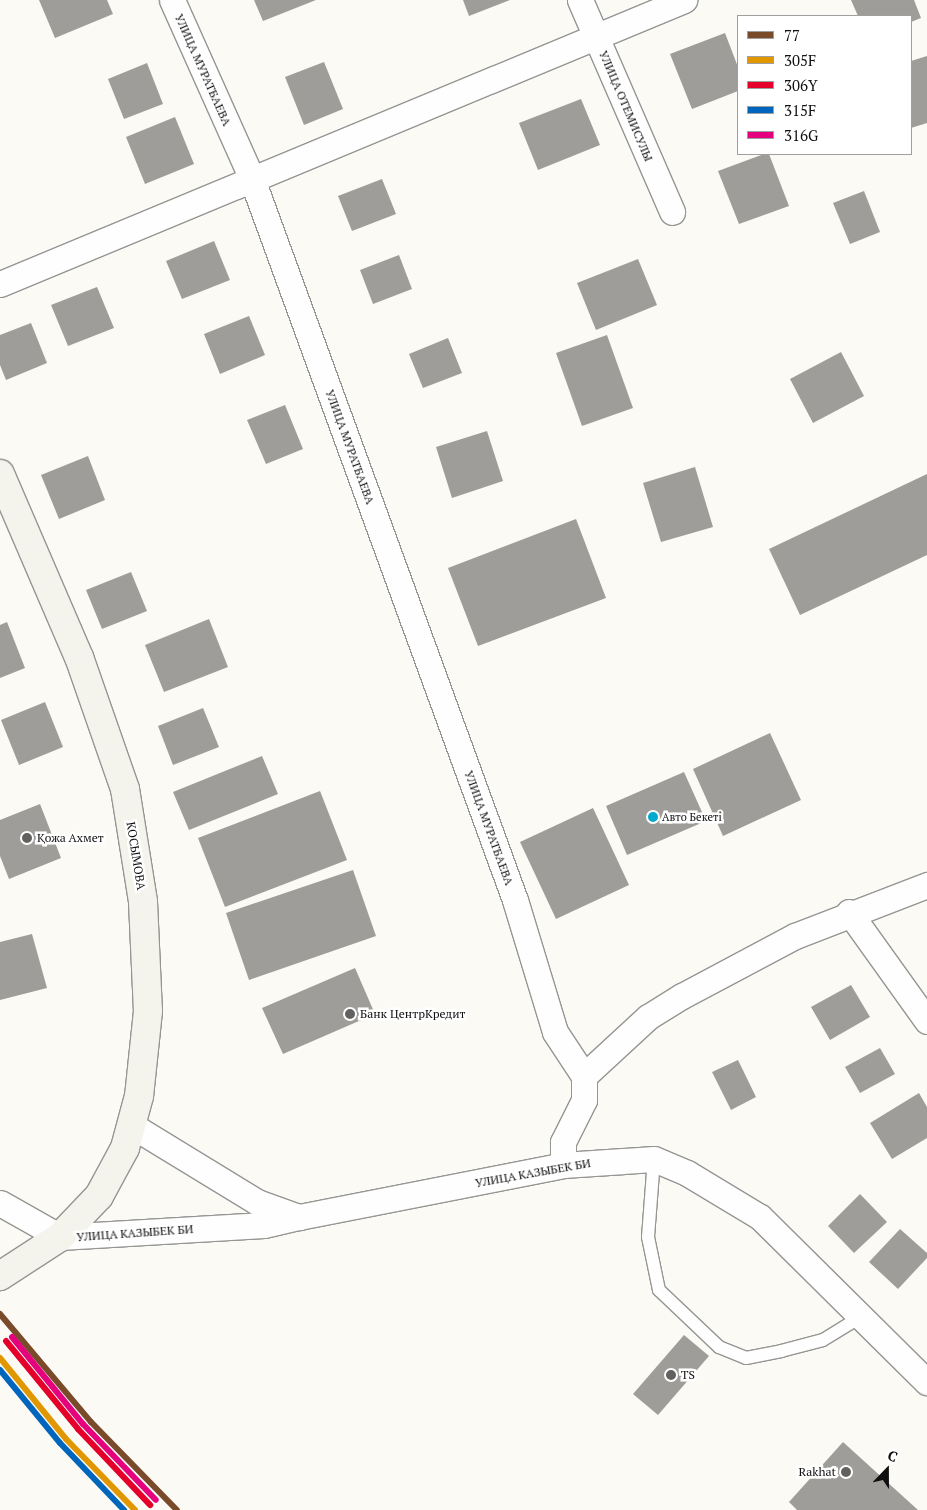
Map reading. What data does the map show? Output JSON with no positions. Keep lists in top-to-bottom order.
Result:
{
  "streets": {
    "street": [
      "УЛИЦА МУРАТБАЕВА",
      "УЛИЦА ОТЕМИСУЛЫ",
      "КОСЫМОВА",
      "УЛИЦА КАЗЫБЕК БИ"
    ]
  },
  "crossings": [
    ["КОСЫМОВА", "УЛИЦА КАЗЫБЕК БИ"]
  ],
  "places": [
    "Авто Бекетi",
    "Қожа Ахмет",
    "Банк ЦентрКредит",
    "TS",
    "Rakhat"
  ],
  "lines": [
    "transit line 77",
    "transit line 316G",
    "transit line 306Y",
    "transit line 305F",
    "transit line 315F"
  ],
  "legend": [
    "77",
    "305F",
    "306Y",
    "315F",
    "316G"
  ],
  "north": "top"
}
